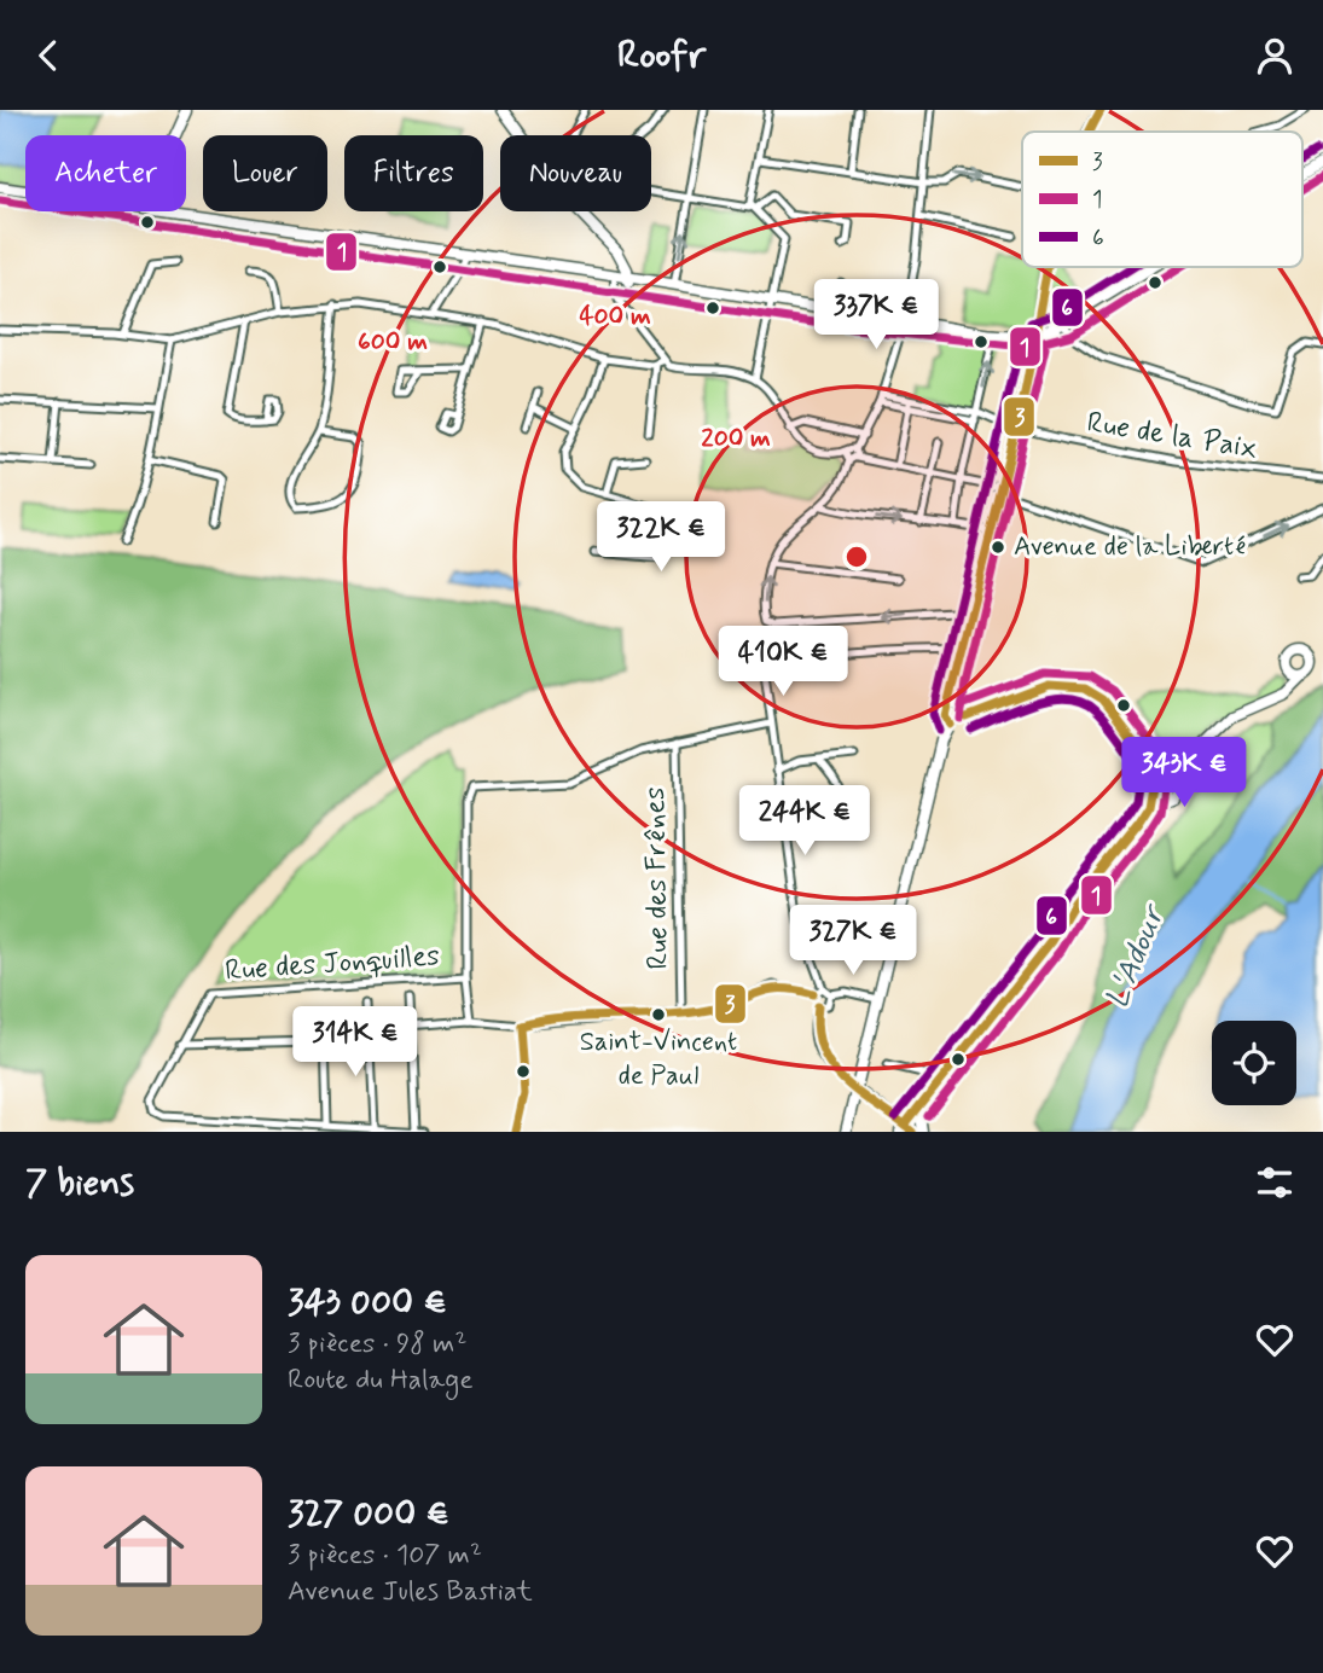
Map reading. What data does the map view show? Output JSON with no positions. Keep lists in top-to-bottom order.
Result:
{
  "streets": {
    "street": ["Rue de la Paix", "Rue des Frênes", "Rue des Jonquilles"]
  },
  "water": ["L'Adour"],
  "places": ["Avenue de la Liberté", "Saint-Vincent de Paul"],
  "lines": ["transit line 3", "transit line 6", "transit line 1"],
  "legend": ["3", "1", "6"],
  "page": {
    "header": "Roofr",
    "chip": [
      "Acheter",
      "Louer",
      "Filtres",
      "Nouveau"
    ],
    "price": [
      "337K €",
      "322K €",
      "410K €",
      "343K €",
      "244K €",
      "327K €",
      "314K €"
    ],
    "heading": "7 biens",
    "list": [
      {
        "name": "343 000 €",
        "note": "3 pièces · 98 m² · Route du Halage"
      },
      {
        "name": "327 000 €",
        "note": "3 pièces · 107 m² · Avenue Jules Bastiat"
      }
    ]
  },
  "rings": ["400 m", "600 m", "200 m"]
}
